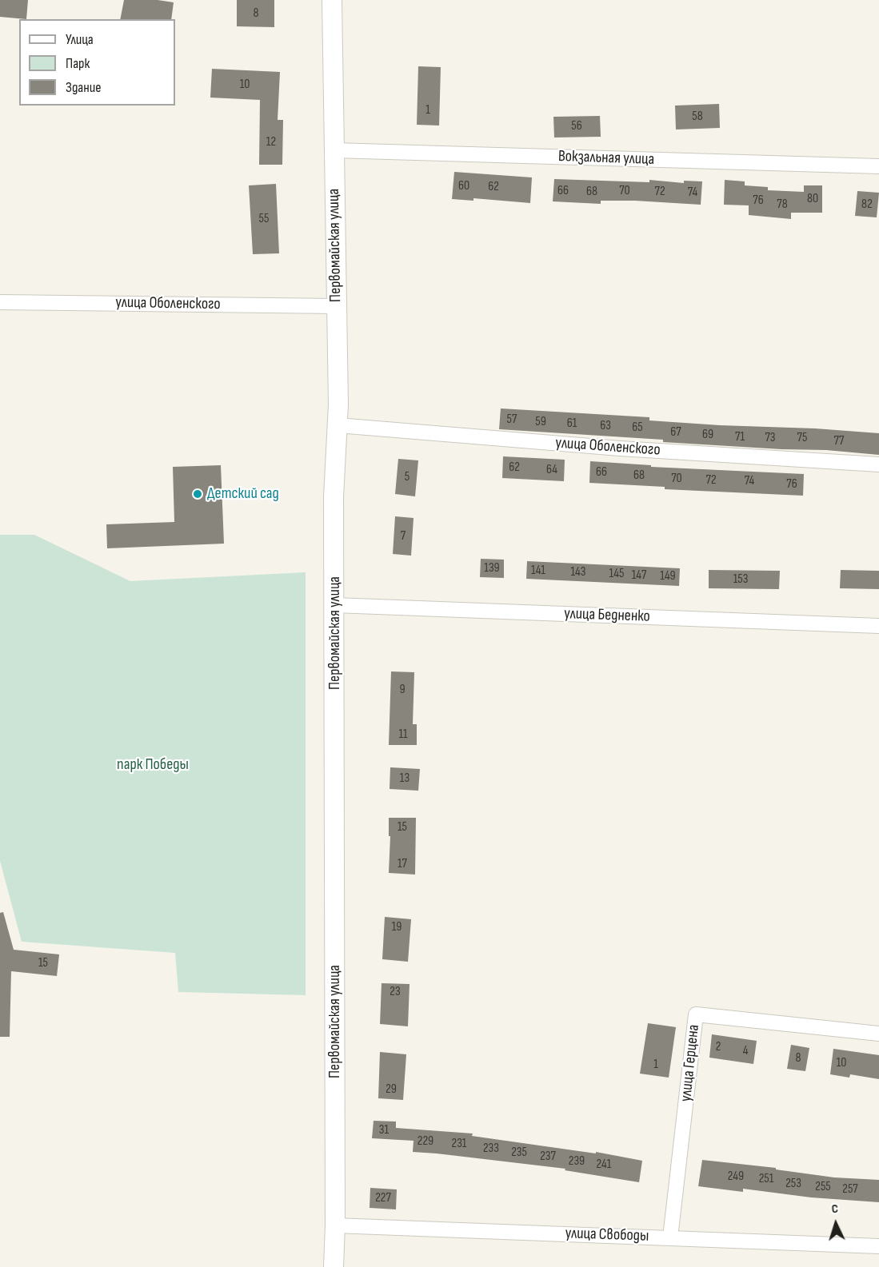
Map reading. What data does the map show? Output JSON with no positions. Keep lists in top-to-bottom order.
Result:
{
  "streets": {
    "main road": ["Первомайская улица"],
    "street": [
      "Вокзальная улица",
      "улица Оболенского",
      "улица Бедненко",
      "улица Герцена",
      "улица Свободы"
    ]
  },
  "crossings": [
    ["Вокзальная улица", "Первомайская улица"],
    ["Первомайская улица", "улица Оболенского"],
    ["Первомайская улица", "улица Бедненко"],
    ["Первомайская улица", "улица Свободы"],
    ["улица Герцена", "улица Свободы"]
  ],
  "parks": ["парк Победы"],
  "places": ["Детский сад"],
  "house_numbers": [
    "8",
    "10",
    "1",
    "58",
    "56",
    "12",
    "60",
    "62",
    "66",
    "70",
    "68",
    "72",
    "74",
    "80",
    "76",
    "78",
    "82",
    "55",
    "57",
    "59",
    "61",
    "63",
    "65",
    "67",
    "69",
    "71",
    "73",
    "75",
    "77",
    "62",
    "64",
    "66",
    "68",
    "5",
    "70",
    "72",
    "74",
    "76",
    "7",
    "139",
    "141",
    "143",
    "145",
    "147",
    "149",
    "153",
    "9",
    "11",
    "13",
    "15",
    "17",
    "19",
    "15",
    "23",
    "2",
    "4",
    "8",
    "10",
    "1",
    "29",
    "31",
    "229",
    "231",
    "233",
    "235",
    "237",
    "239",
    "241",
    "249",
    "251",
    "253",
    "255",
    "257",
    "227"
  ],
  "legend": ["Улица", "Парк", "Здание"],
  "north": "top"
}
